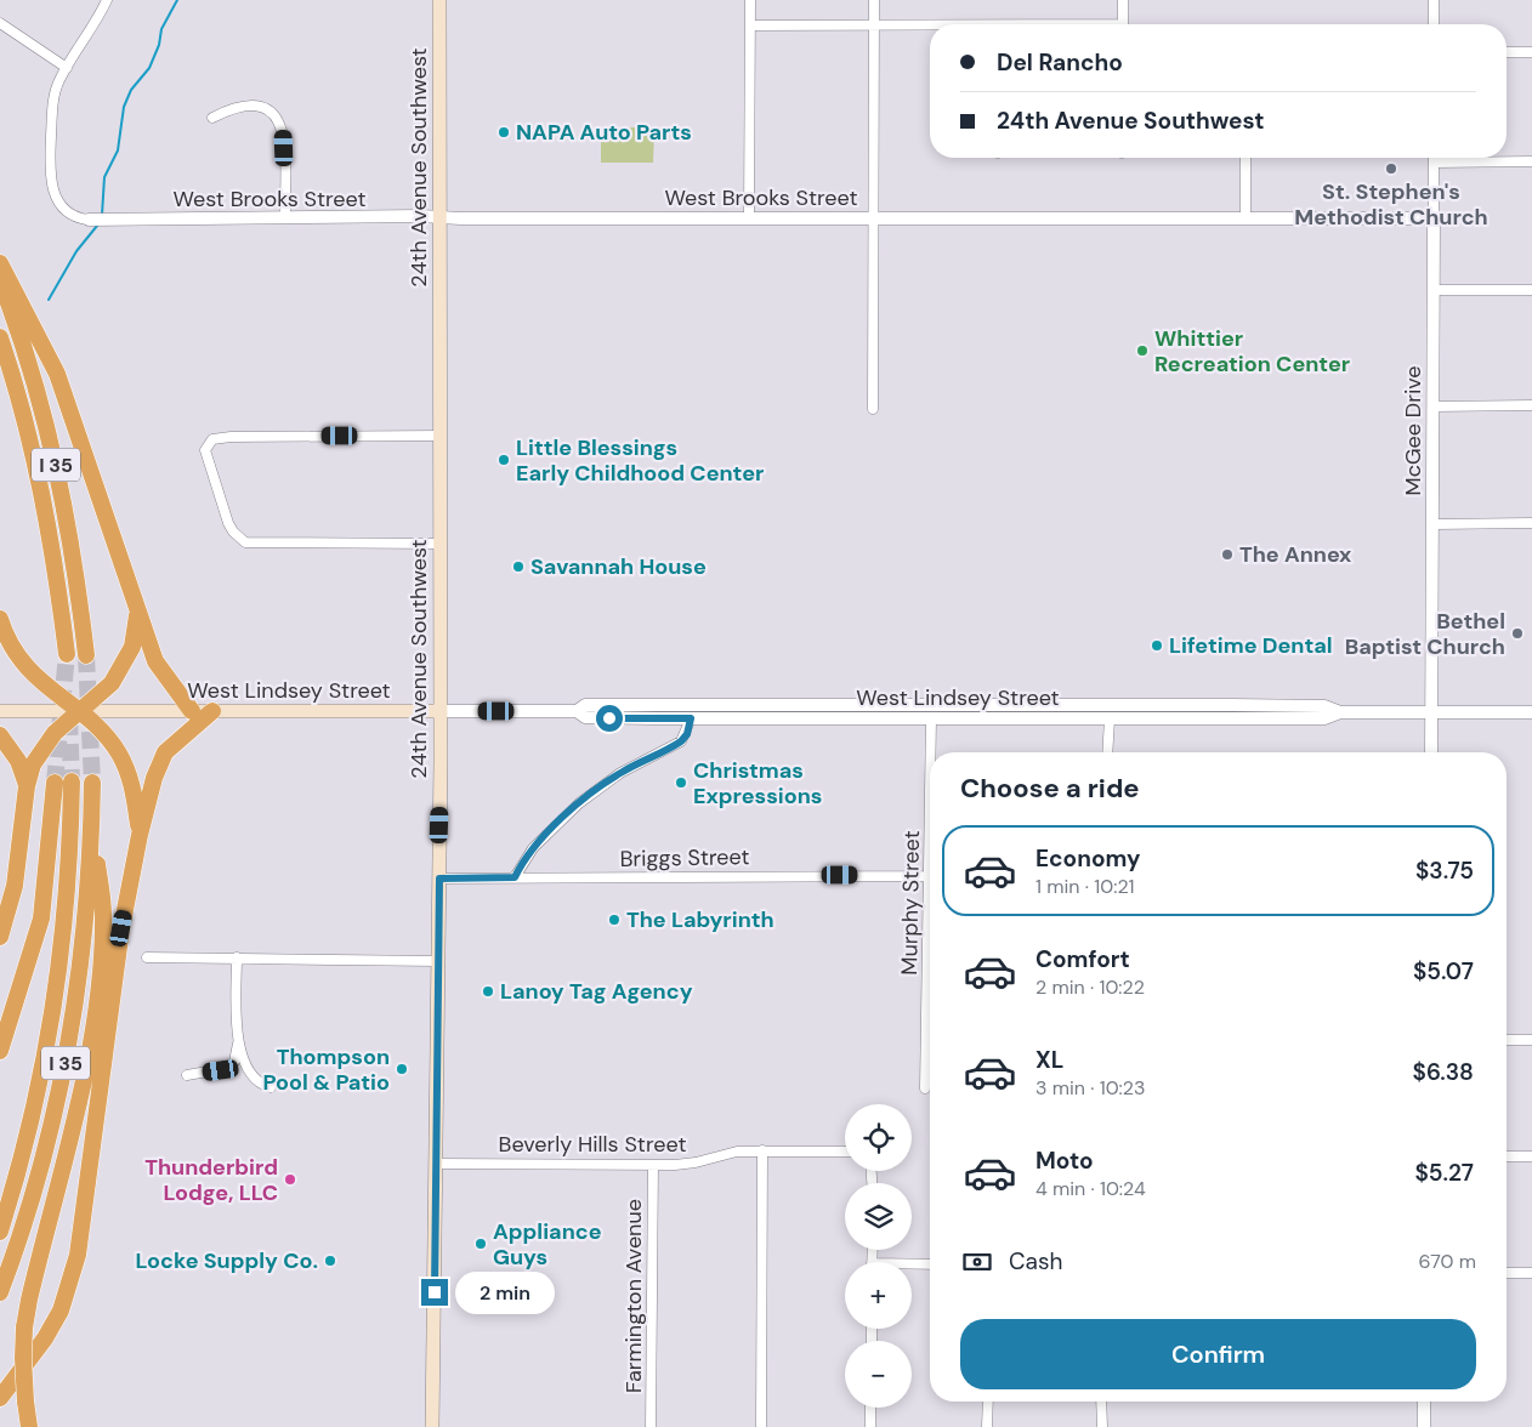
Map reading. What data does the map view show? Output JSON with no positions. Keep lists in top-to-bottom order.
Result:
{
  "streets": {
    "highway": ["I 35"],
    "main road": ["24th Avenue Southwest", "West Lindsey Street"],
    "street": [
      "West Brooks Street",
      "McGee Drive",
      "Briggs Street",
      "Murphy Street",
      "Beverly Hills Street",
      "Farmington Avenue"
    ]
  },
  "crossings": [
    ["24th Avenue Southwest", "West Brooks Street"],
    ["24th Avenue Southwest", "West Lindsey Street"],
    ["24th Avenue Southwest", "Briggs Street"],
    ["24th Avenue Southwest", "Beverly Hills Street"],
    ["West Brooks Street", "McGee Drive"],
    ["McGee Drive", "West Lindsey Street"],
    ["West Lindsey Street", "Murphy Street"],
    ["Beverly Hills Street", "Farmington Avenue"]
  ],
  "places": [
    "NAPA Auto Parts",
    "St. Stephen's Methodist Church",
    "Whittier Recreation Center",
    "Little Blessings Early Childhood Center",
    "The Annex",
    "Savannah House",
    "Bethel Baptist Church",
    "Lifetime Dental",
    "Christmas Expressions",
    "The Labyrinth",
    "Lanoy Tag Agency",
    "Thompson Pool & Patio",
    "Thunderbird Lodge, LLC",
    "Appliance Guys",
    "Locke Supply Co."
  ],
  "page": {
    "banner": ["Del Rancho", "24th Avenue Southwest"],
    "heading": "Choose a ride",
    "list": [
      {
        "name": "Economy",
        "note": "1 min · 10:21",
        "value": "$3.75"
      },
      {
        "name": "Comfort",
        "note": "2 min · 10:22",
        "value": "$5.07"
      },
      {
        "name": "XL",
        "note": "3 min · 10:23",
        "value": "$6.38"
      },
      {
        "name": "Moto",
        "note": "4 min · 10:24",
        "value": "$5.27"
      }
    ],
    "map_buttons": ["+", "−"],
    "pay": ["Cash", "670 m"],
    "bubble": "2 min",
    "buttons": "Confirm"
  }
}
